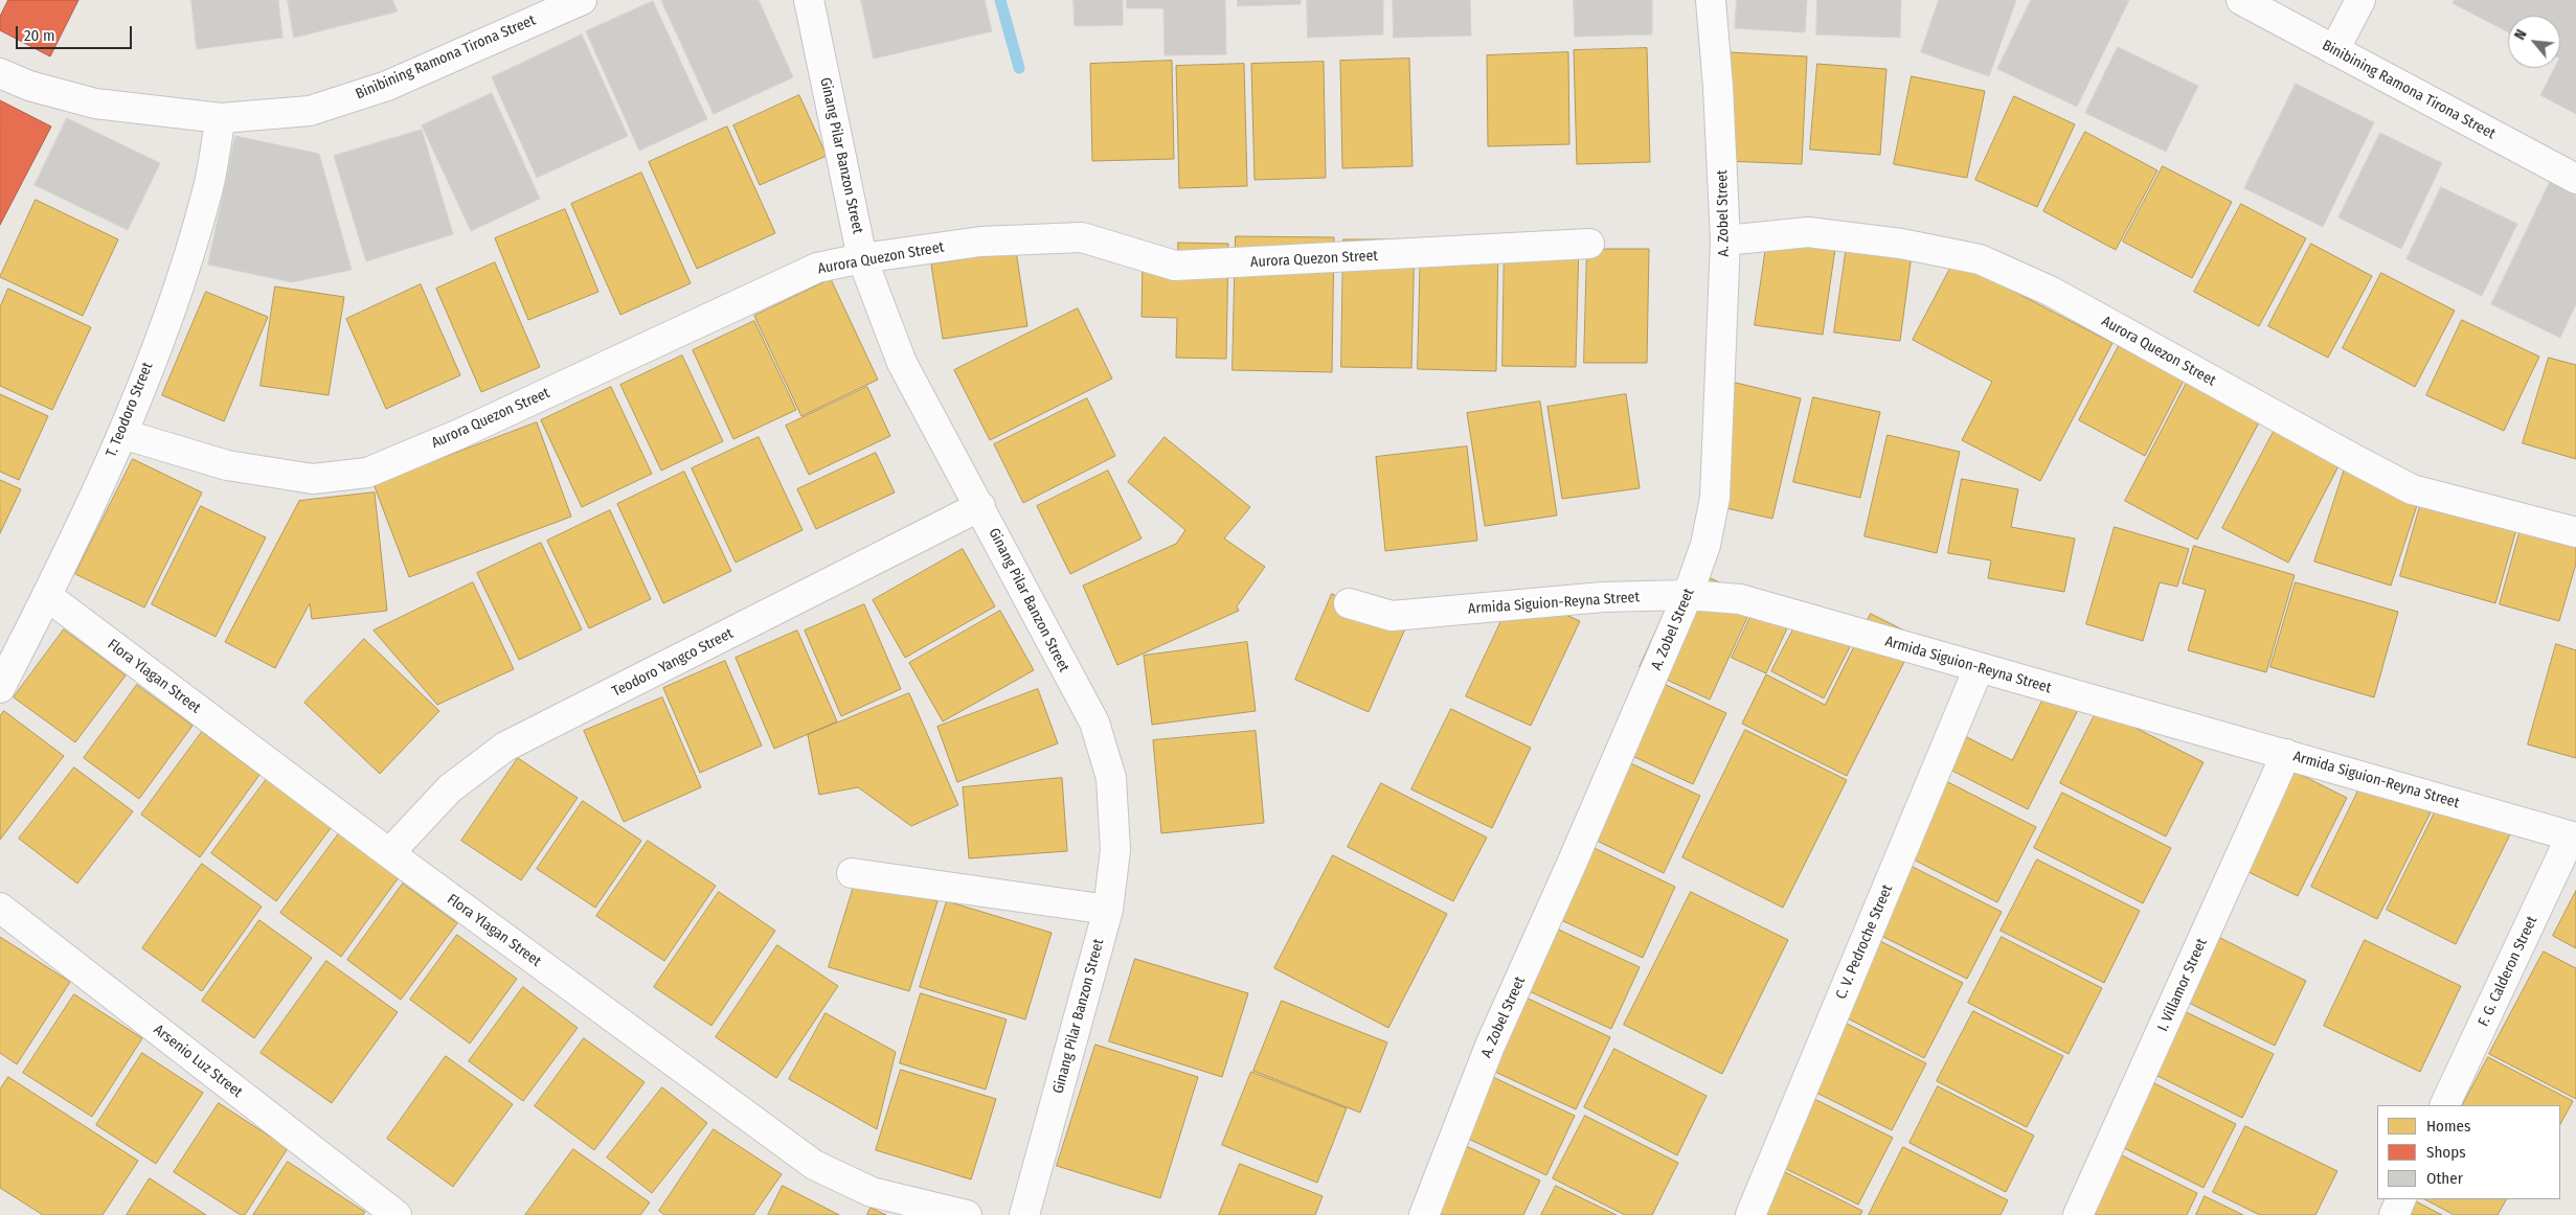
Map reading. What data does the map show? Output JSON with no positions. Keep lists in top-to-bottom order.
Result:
{
  "streets": {
    "street": [
      "Binibining Ramona Tirona Street",
      "Ginang Pilar Banzon Street",
      "A. Zobel Street",
      "Aurora Quezon Street",
      "T. Teodoro Street",
      "Armida Siguion-Reyna Street",
      "Teodoro Yangco Street",
      "Flora Ylagan Street",
      "C. V. Pedroche Street",
      "F. G. Calderon Street",
      "I. Villamor Street",
      "Arsenio Luz Street"
    ]
  },
  "crossings": [
    ["Binibining Ramona Tirona Street", "T. Teodoro Street"],
    ["Ginang Pilar Banzon Street", "Aurora Quezon Street"],
    ["Ginang Pilar Banzon Street", "Teodoro Yangco Street"],
    ["A. Zobel Street", "Aurora Quezon Street"],
    ["A. Zobel Street", "Armida Siguion-Reyna Street"],
    ["Aurora Quezon Street", "T. Teodoro Street"],
    ["T. Teodoro Street", "Flora Ylagan Street"],
    ["Armida Siguion-Reyna Street", "C. V. Pedroche Street"],
    ["Armida Siguion-Reyna Street", "F. G. Calderon Street"],
    ["Armida Siguion-Reyna Street", "I. Villamor Street"],
    ["Teodoro Yangco Street", "Flora Ylagan Street"]
  ],
  "legend": ["Homes", "Shops", "Other"],
  "scale_bar": "20 m",
  "north": "top left"
}
